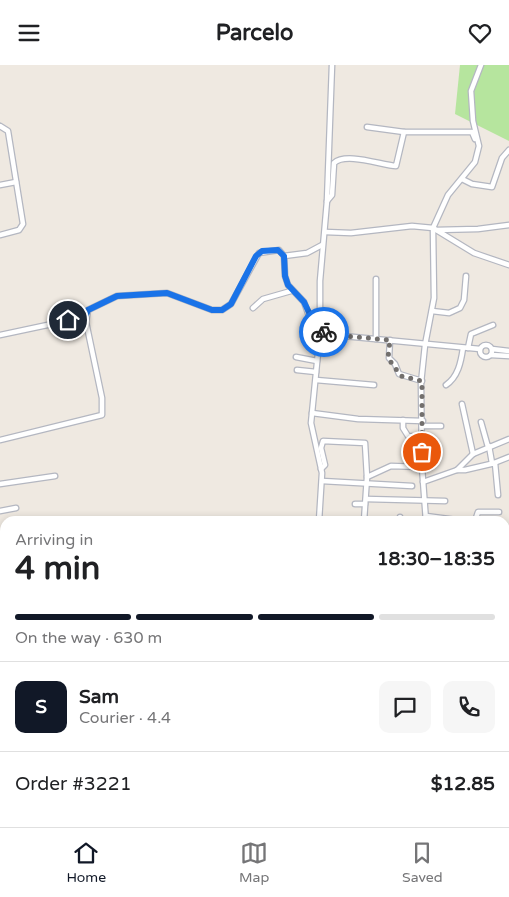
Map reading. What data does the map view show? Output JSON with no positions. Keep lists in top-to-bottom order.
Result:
{
  "page": {
    "header": "Parcelo",
    "heading": ["4 min", "Arriving in", "18:30–18:35"],
    "panel": [
      "Sam",
      "Courier · 4.4",
      "Order #3221",
      "$12.85"
    ],
    "bar": "On the way · 630 m",
    "round": "S",
    "tabs": ["Home", "Map", "Saved"]
  }
}
